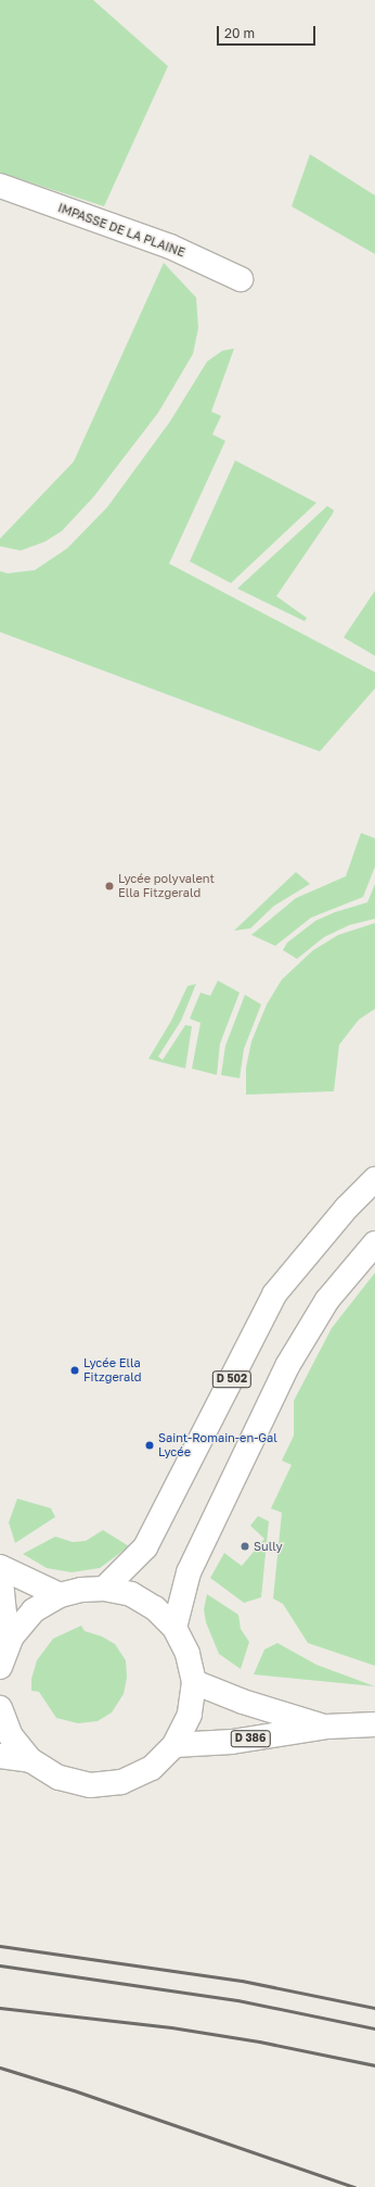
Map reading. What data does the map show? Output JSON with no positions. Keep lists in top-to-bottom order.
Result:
{
  "streets": {
    "main road": ["IMPASSE DE LA PLAINE", "D 502", "D 386"]
  },
  "places": [
    "Lycée polyvalent Ella Fitzgerald",
    "Lycée Ella Fitzgerald",
    "Saint-Romain-en-Gal Lycée",
    "Sully"
  ],
  "scale_bar": "20 m"
}
